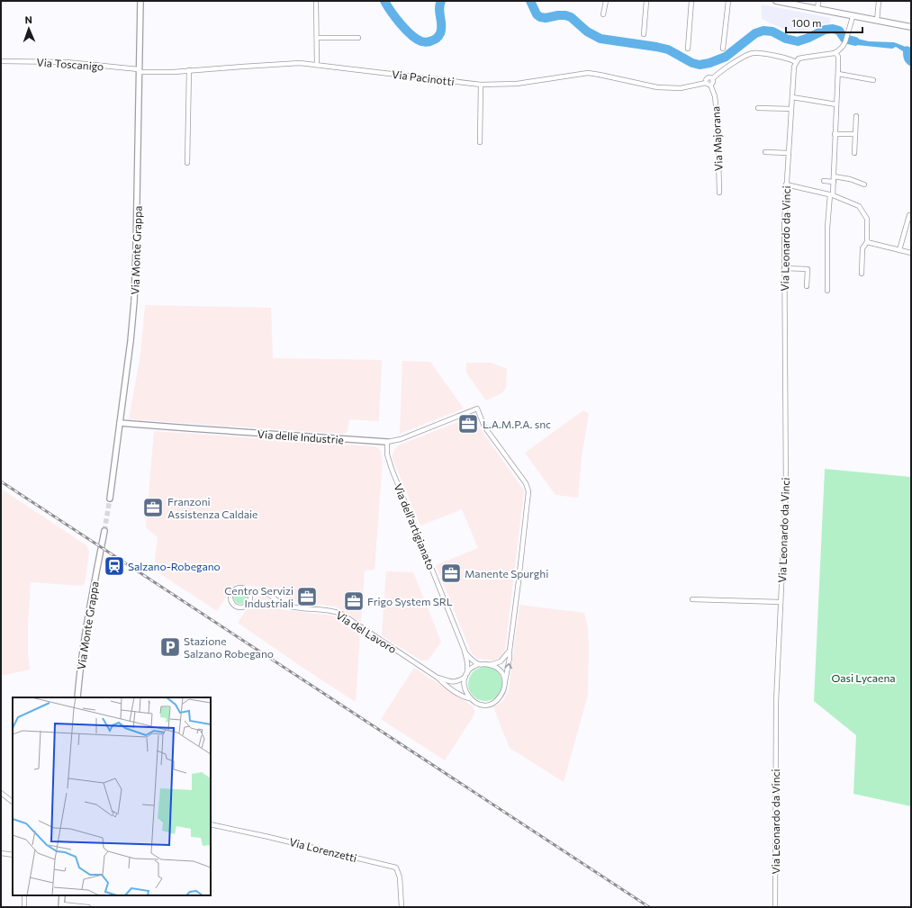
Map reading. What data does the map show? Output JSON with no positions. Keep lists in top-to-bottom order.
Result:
{
  "streets": {
    "street": [
      "Via Toscanigo",
      "Via Pacinotti",
      "Via Majorana",
      "Via Leonardo da Vinci",
      "Via Monte Grappa",
      "Via delle Industrie",
      "Via dell'artigianato",
      "Via del Lavoro",
      "Via Lorenzetti"
    ]
  },
  "crossings": [
    ["Via Toscanigo", "Via Pacinotti"],
    ["Via Toscanigo", "Via Monte Grappa"],
    ["Via Pacinotti", "Via Majorana"],
    ["Via Pacinotti", "Via Leonardo da Vinci"],
    ["Via Pacinotti", "Via Monte Grappa"],
    ["Via Monte Grappa", "Via delle Industrie"],
    ["Via delle Industrie", "Via dell'artigianato"],
    ["Via dell'artigianato", "Via del Lavoro"]
  ],
  "parks": ["Oasi Lycaena"],
  "places": {
    "office": [
      "L.A.M.P.A. snc",
      "Franzoni Assistenza Caldaie",
      "Manente Spurghi",
      "Centro Servizi Industriali",
      "Frigo System SRL"
    ],
    "station": ["Salzano-Robegano"],
    "parking": ["Stazione Salzano Robegano"]
  },
  "scale_bar": "100 m",
  "north": "top"
}
